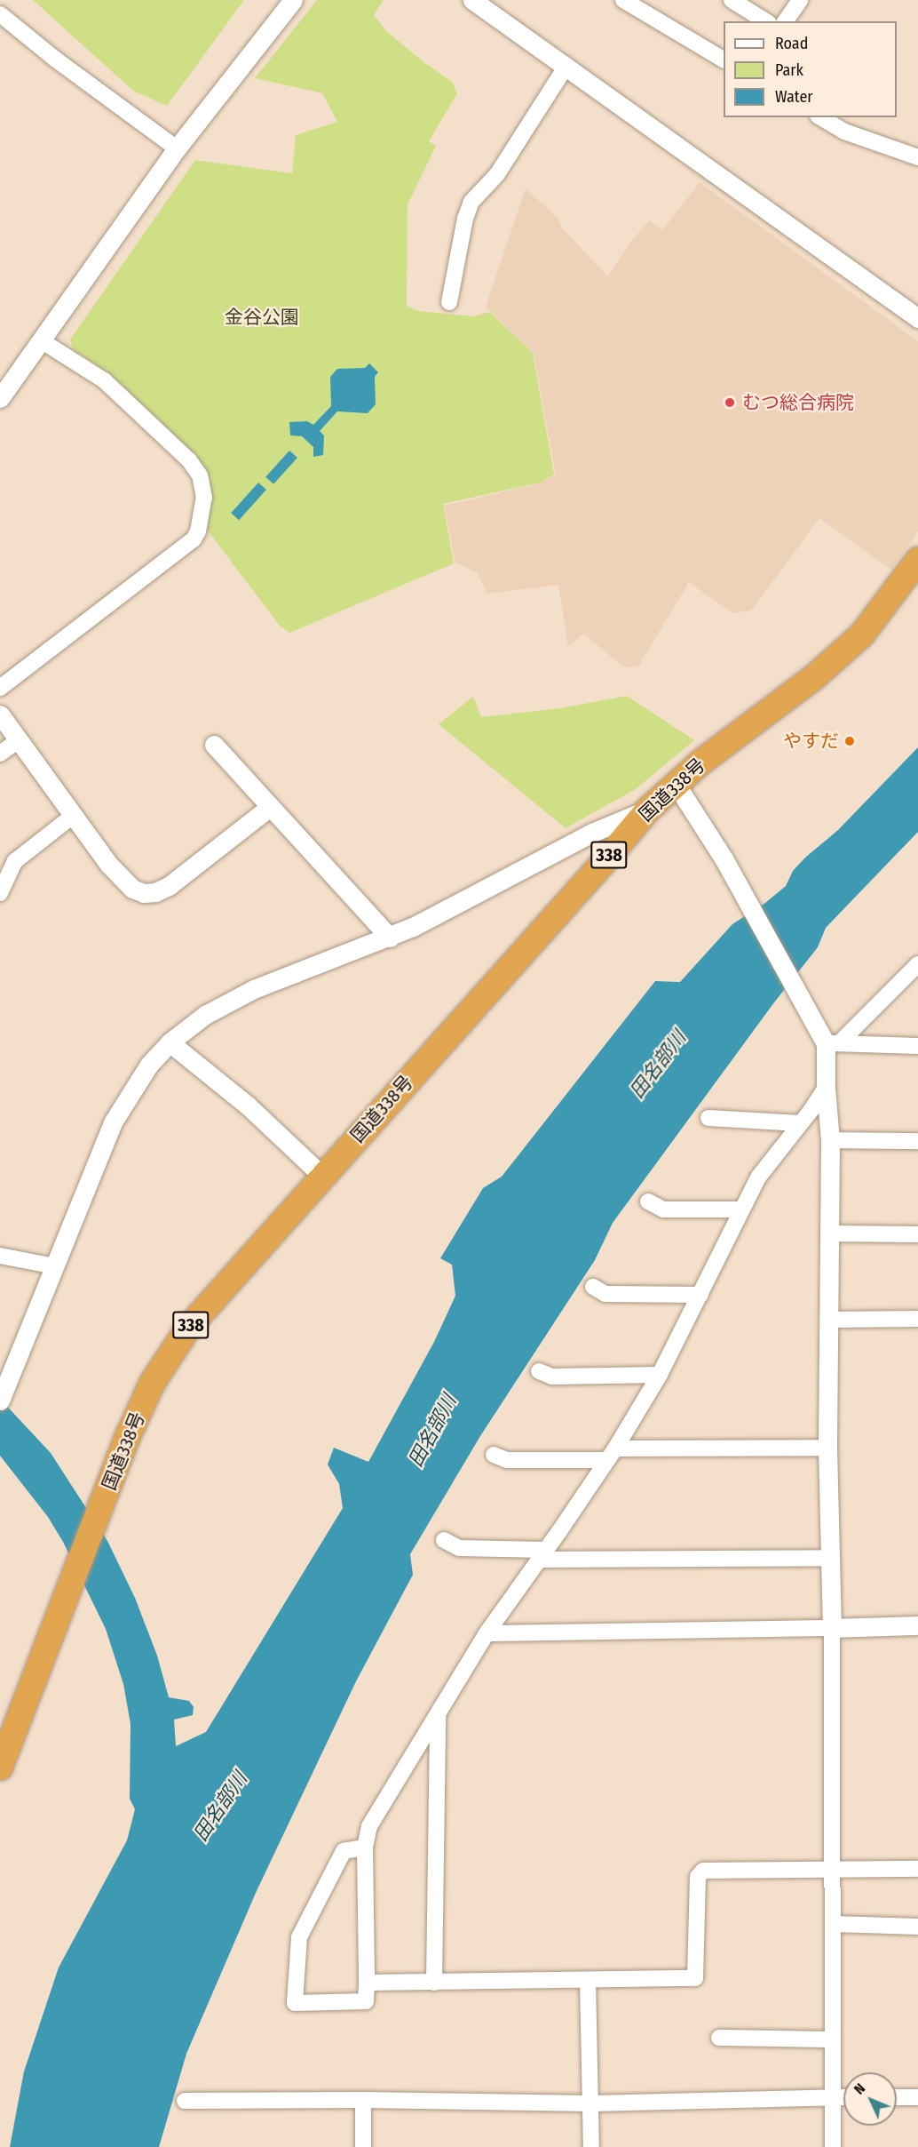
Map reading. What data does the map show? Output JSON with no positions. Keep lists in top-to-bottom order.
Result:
{
  "streets": {
    "highway": ["国道338号", "338"]
  },
  "water": ["田名部川"],
  "parks": ["金谷公園"],
  "places": ["むつ総合病院", "やすだ"],
  "legend": ["Road", "Park", "Water"],
  "north": "top left"
}
